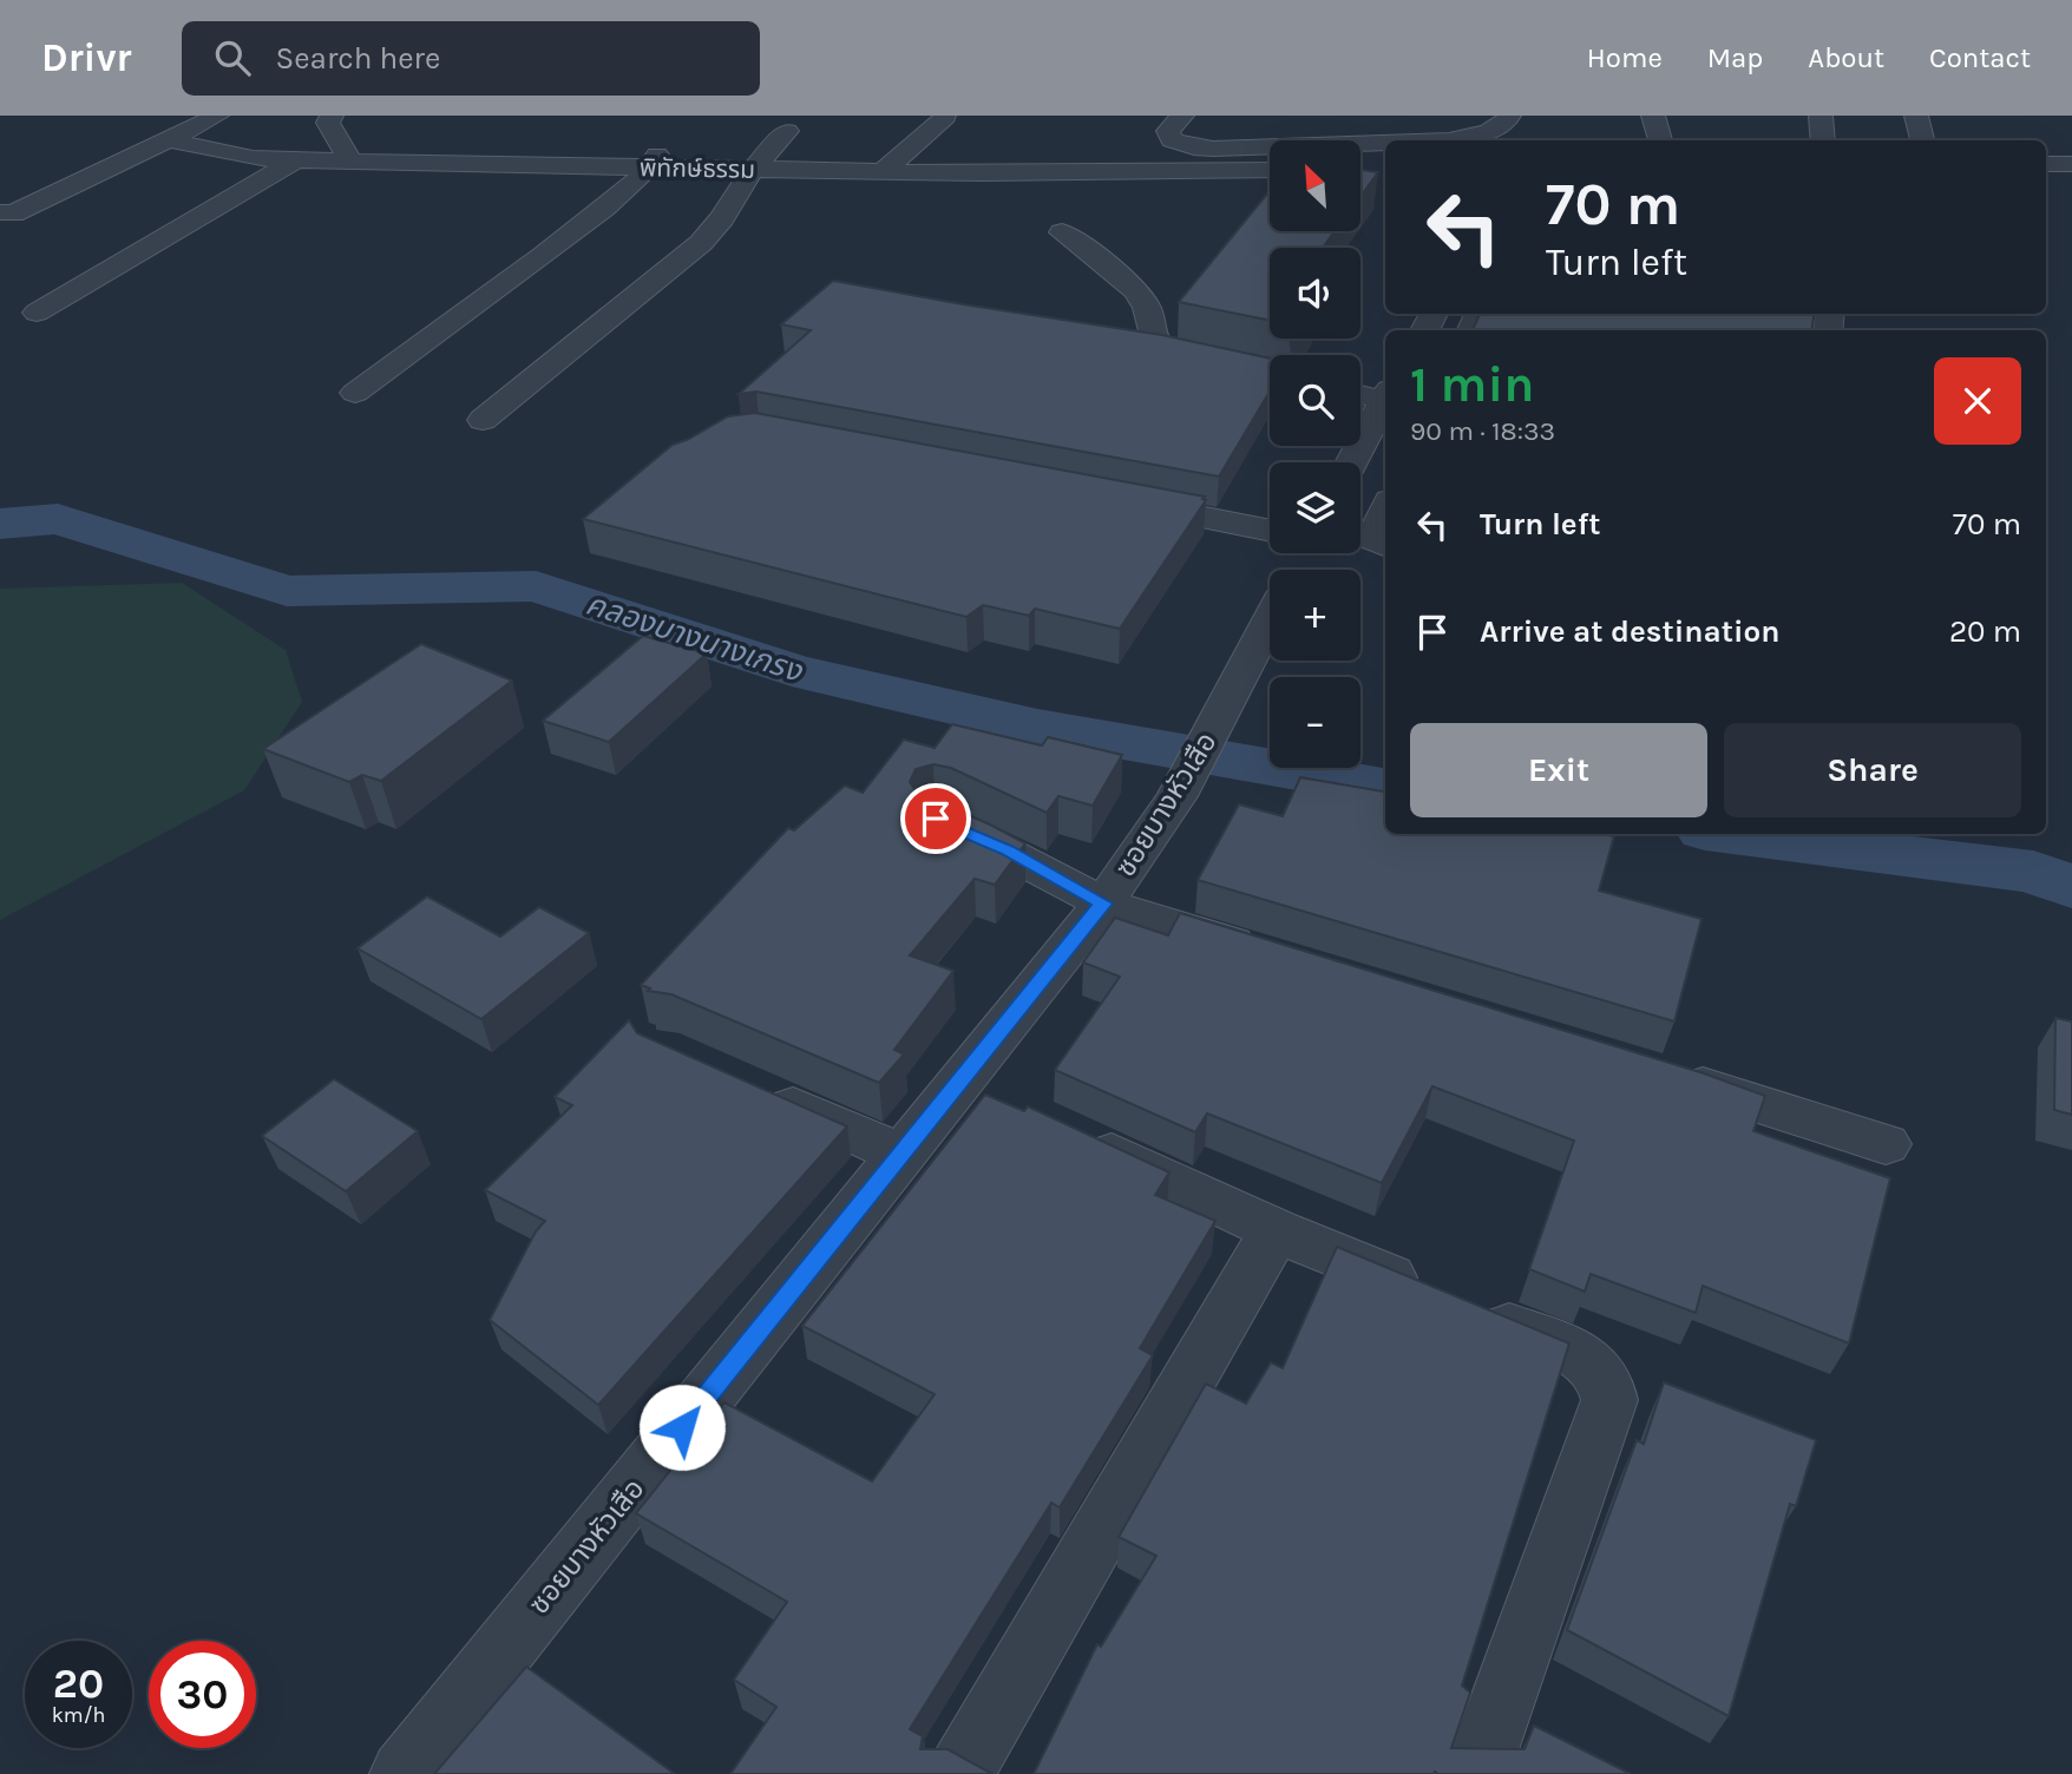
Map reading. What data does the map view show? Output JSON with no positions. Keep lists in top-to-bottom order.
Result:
{
  "streets": {
    "street": ["พิทักษ์ธรรม", "ซอยบางหัวเสือ"]
  },
  "water": ["คลองบางนางเกรง"],
  "north": "top left",
  "page": {
    "header": "Drivr",
    "search": "Search here",
    "nav": [
      "Home",
      "Map",
      "About",
      "Contact"
    ],
    "map_buttons": ["+", "−"],
    "turn": ["70 m", "Turn left"],
    "heading": ["1 min", "90 m · 18:33"],
    "list": [
      {
        "name": "Turn left",
        "value": "70 m"
      },
      {
        "name": "Arrive at destination",
        "value": "20 m"
      }
    ],
    "buttons": ["Exit", "Share"],
    "speed": "20 km/h",
    "limit": "30"
  }
}
